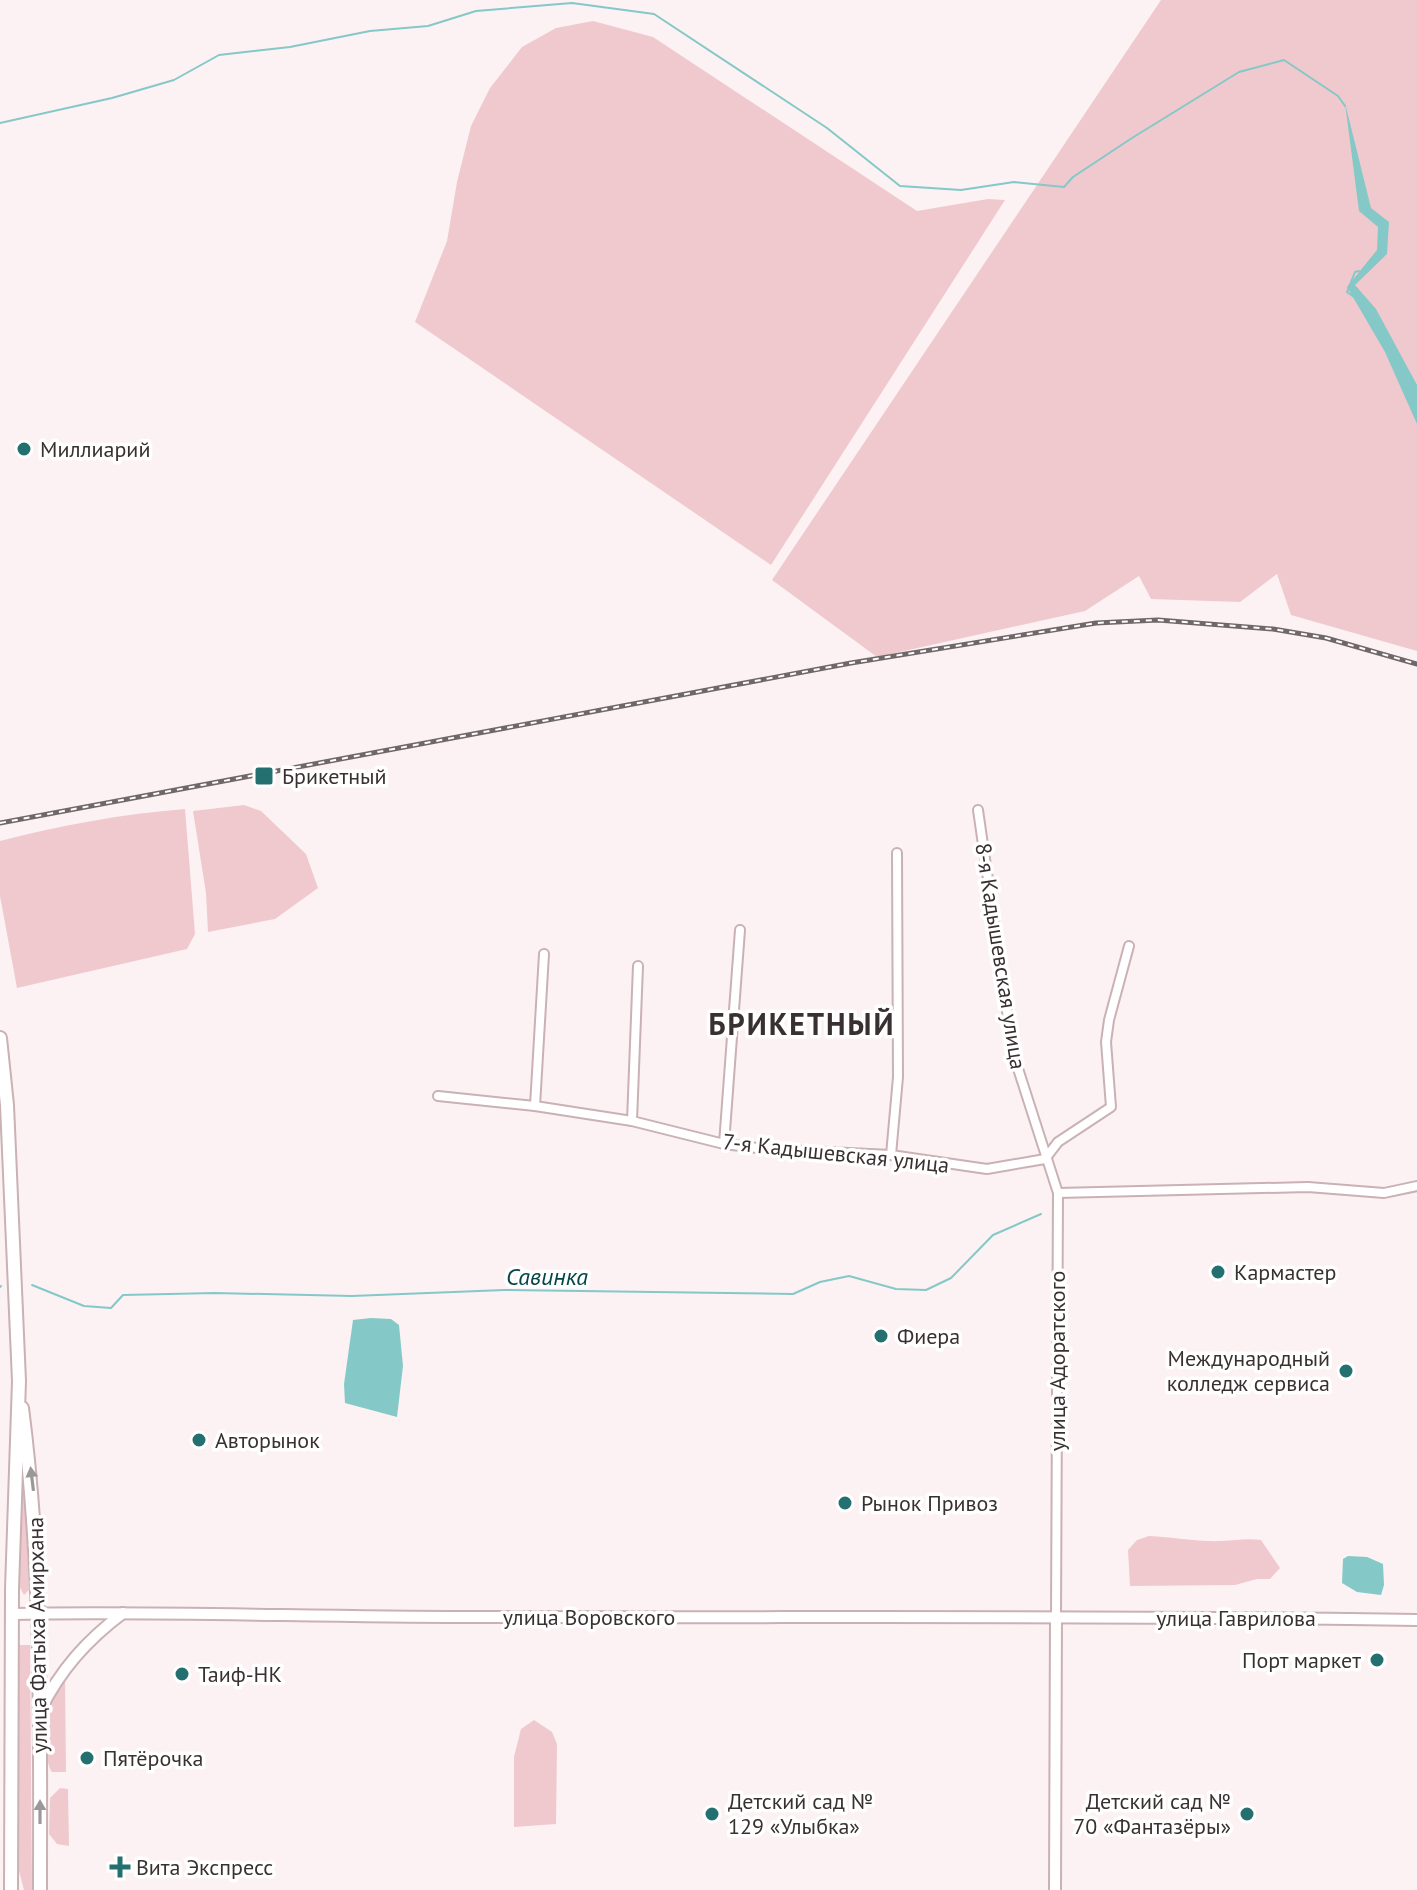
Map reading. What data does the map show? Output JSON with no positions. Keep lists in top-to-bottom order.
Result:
{
  "streets": {
    "main road": ["улица Фатыха Амирхана"],
    "street": [
      "8-я Кадышевская улица",
      "7-я Кадышевская улица",
      "улица Адоратского",
      "улица Воровского",
      "улица Гаврилова"
    ]
  },
  "crossings": [
    ["8-я Кадышевская улица", "7-я Кадышевская улица"],
    ["8-я Кадышевская улица", "улица Адоратского"],
    ["улица Адоратского", "улица Воровского"],
    ["улица Адоратского", "улица Гаврилова"],
    ["улица Воровского", "улица Гаврилова"],
    ["улица Воровского", "улица Фатыха Амирхана"]
  ],
  "districts": ["БРИКЕТНЫЙ"],
  "water": ["Савинка"],
  "places": {
    "other": [
      "Миллиарий",
      "Кармастер",
      "Фиера",
      "Международный колледж сервиса",
      "Авторынок",
      "Рынок Привоз",
      "Порт маркет",
      "Таиф-НК",
      "Пятёрочка",
      "Детский сад № 129 «Улыбка»",
      "Детский сад № 70 «Фантазёры»"
    ],
    "transit": ["Брикетный"],
    "health": ["Вита Экспресс"]
  }
}
